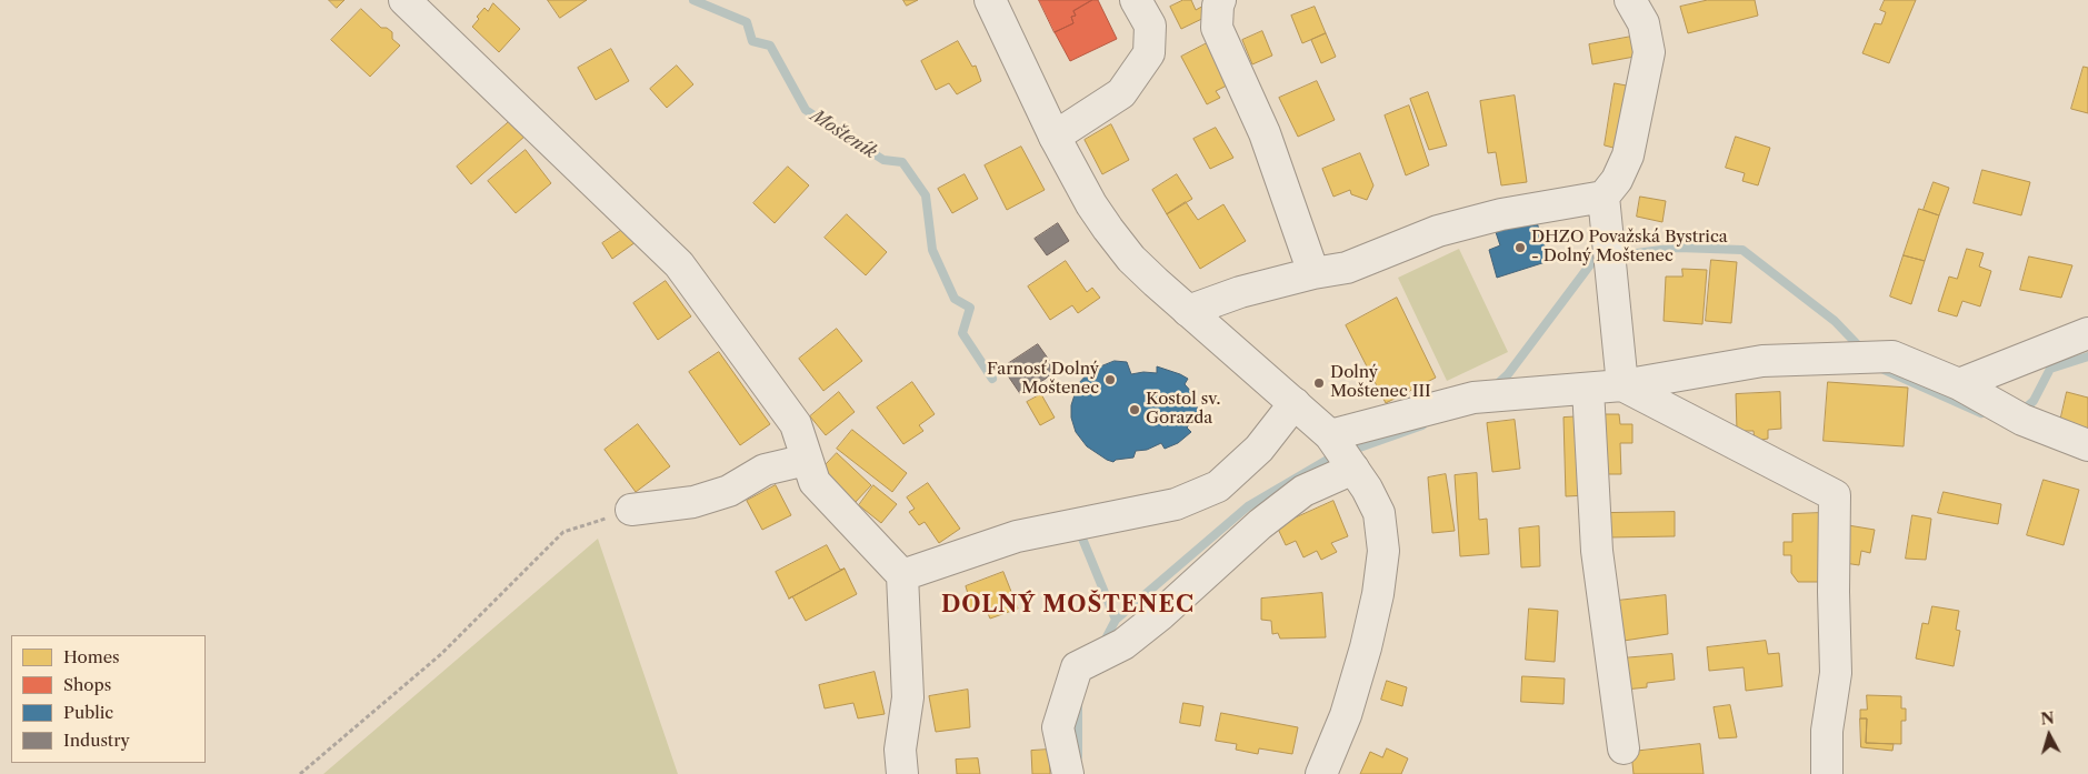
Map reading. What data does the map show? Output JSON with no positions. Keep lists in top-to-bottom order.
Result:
{
  "districts": ["DOLNÝ MOŠTENEC"],
  "water": ["Mošteník"],
  "places": [
    "DHZO Považská Bystrica - Dolný Moštenec",
    "Farnosť Dolný Moštenec",
    "Dolný Moštenec III",
    "Kostol sv. Gorazda"
  ],
  "legend": [
    "Homes",
    "Shops",
    "Public",
    "Industry"
  ],
  "north": "top"
}
